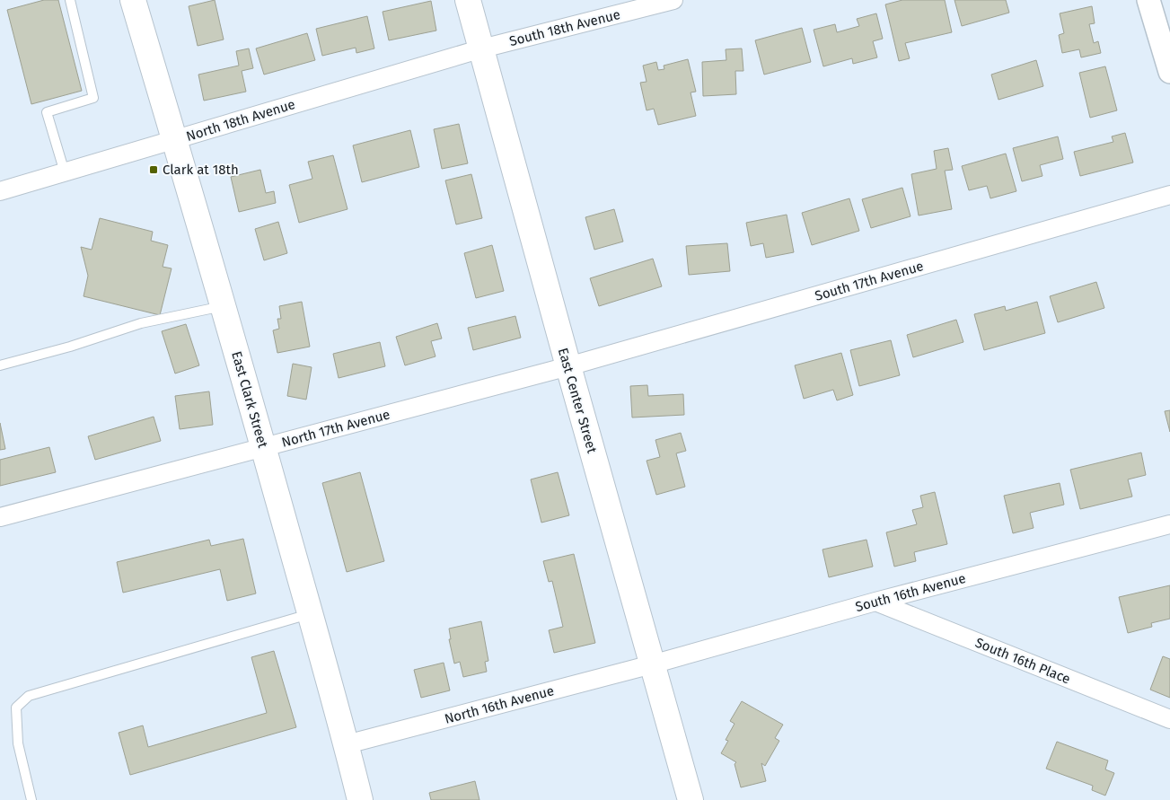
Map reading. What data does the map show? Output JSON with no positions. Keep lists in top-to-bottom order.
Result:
{
  "streets": {
    "main road": ["East Clark Street", "East Center Street"],
    "street": [
      "South 18th Avenue",
      "North 18th Avenue",
      "South 17th Avenue",
      "North 17th Avenue",
      "South 16th Avenue",
      "South 16th Place",
      "North 16th Avenue"
    ]
  },
  "crossings": [
    ["South 18th Avenue", "North 18th Avenue"],
    ["South 18th Avenue", "East Center Street"],
    ["North 18th Avenue", "East Clark Street"],
    ["North 18th Avenue", "East Center Street"],
    ["South 17th Avenue", "East Center Street"],
    ["South 17th Avenue", "North 17th Avenue"],
    ["East Clark Street", "North 17th Avenue"],
    ["East Clark Street", "North 16th Avenue"],
    ["East Center Street", "North 17th Avenue"],
    ["East Center Street", "South 16th Avenue"],
    ["East Center Street", "North 16th Avenue"],
    ["South 16th Avenue", "South 16th Place"],
    ["South 16th Avenue", "North 16th Avenue"]
  ],
  "places": {
    "transit": ["Clark at 18th"]
  }
}
